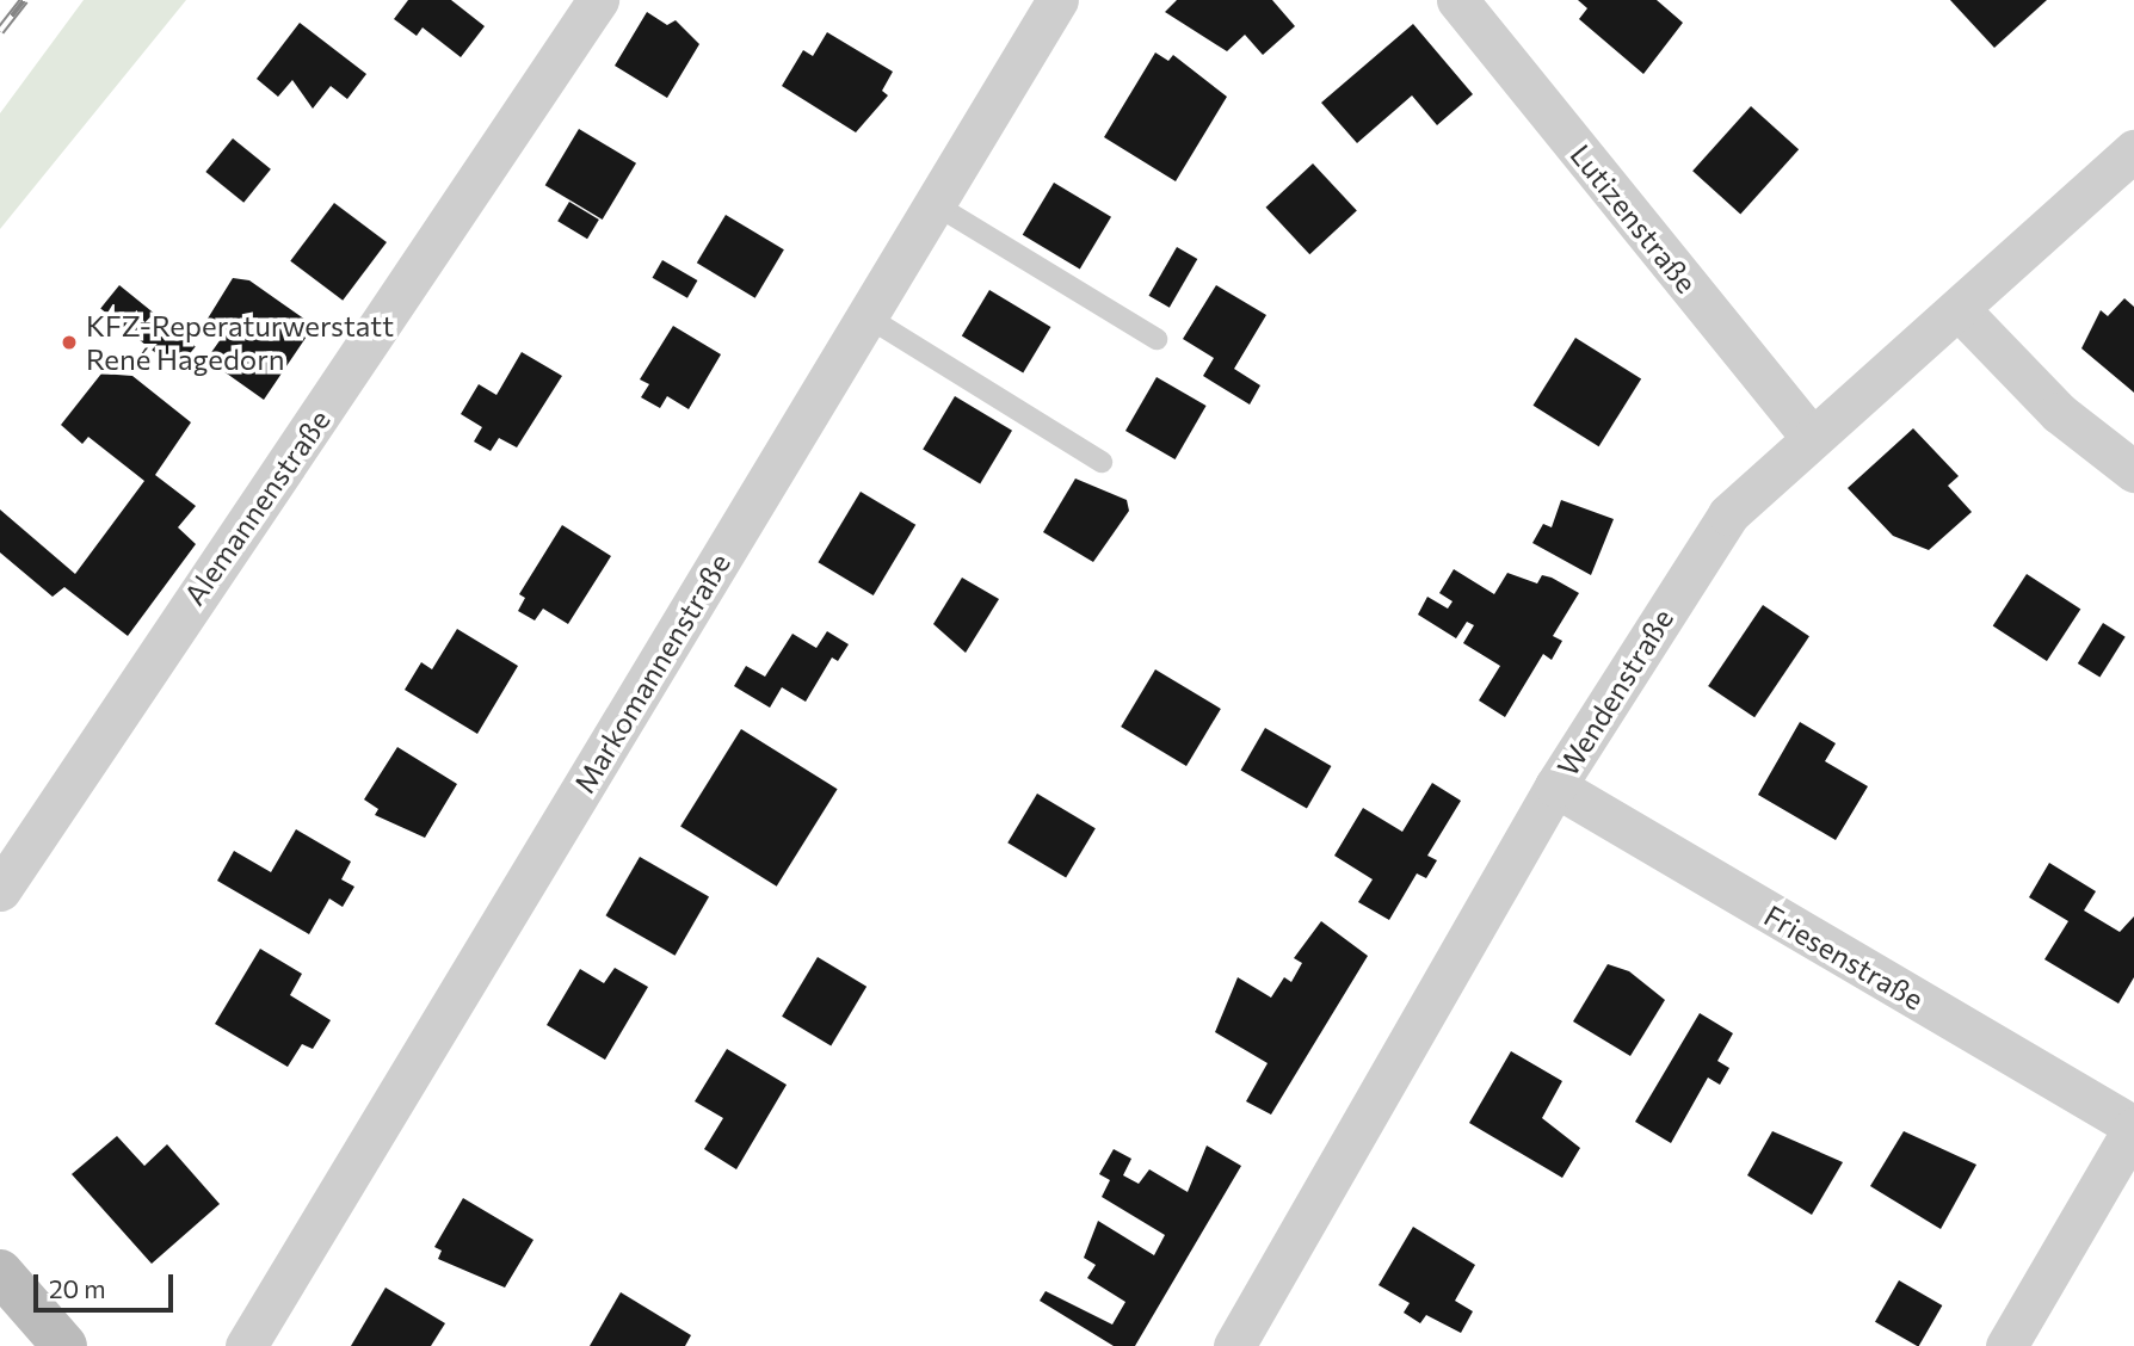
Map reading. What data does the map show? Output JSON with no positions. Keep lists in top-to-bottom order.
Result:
{
  "streets": {
    "street": [
      "Lutizenstraße",
      "Alemannenstraße",
      "Markomannenstraße",
      "Wendenstraße",
      "Friesenstraße"
    ]
  },
  "crossings": [
    ["Lutizenstraße", "Wendenstraße"],
    ["Wendenstraße", "Friesenstraße"]
  ],
  "places": ["KFZ-Reperaturwerstatt René Hagedorn"],
  "scale_bar": "20 m"
}
